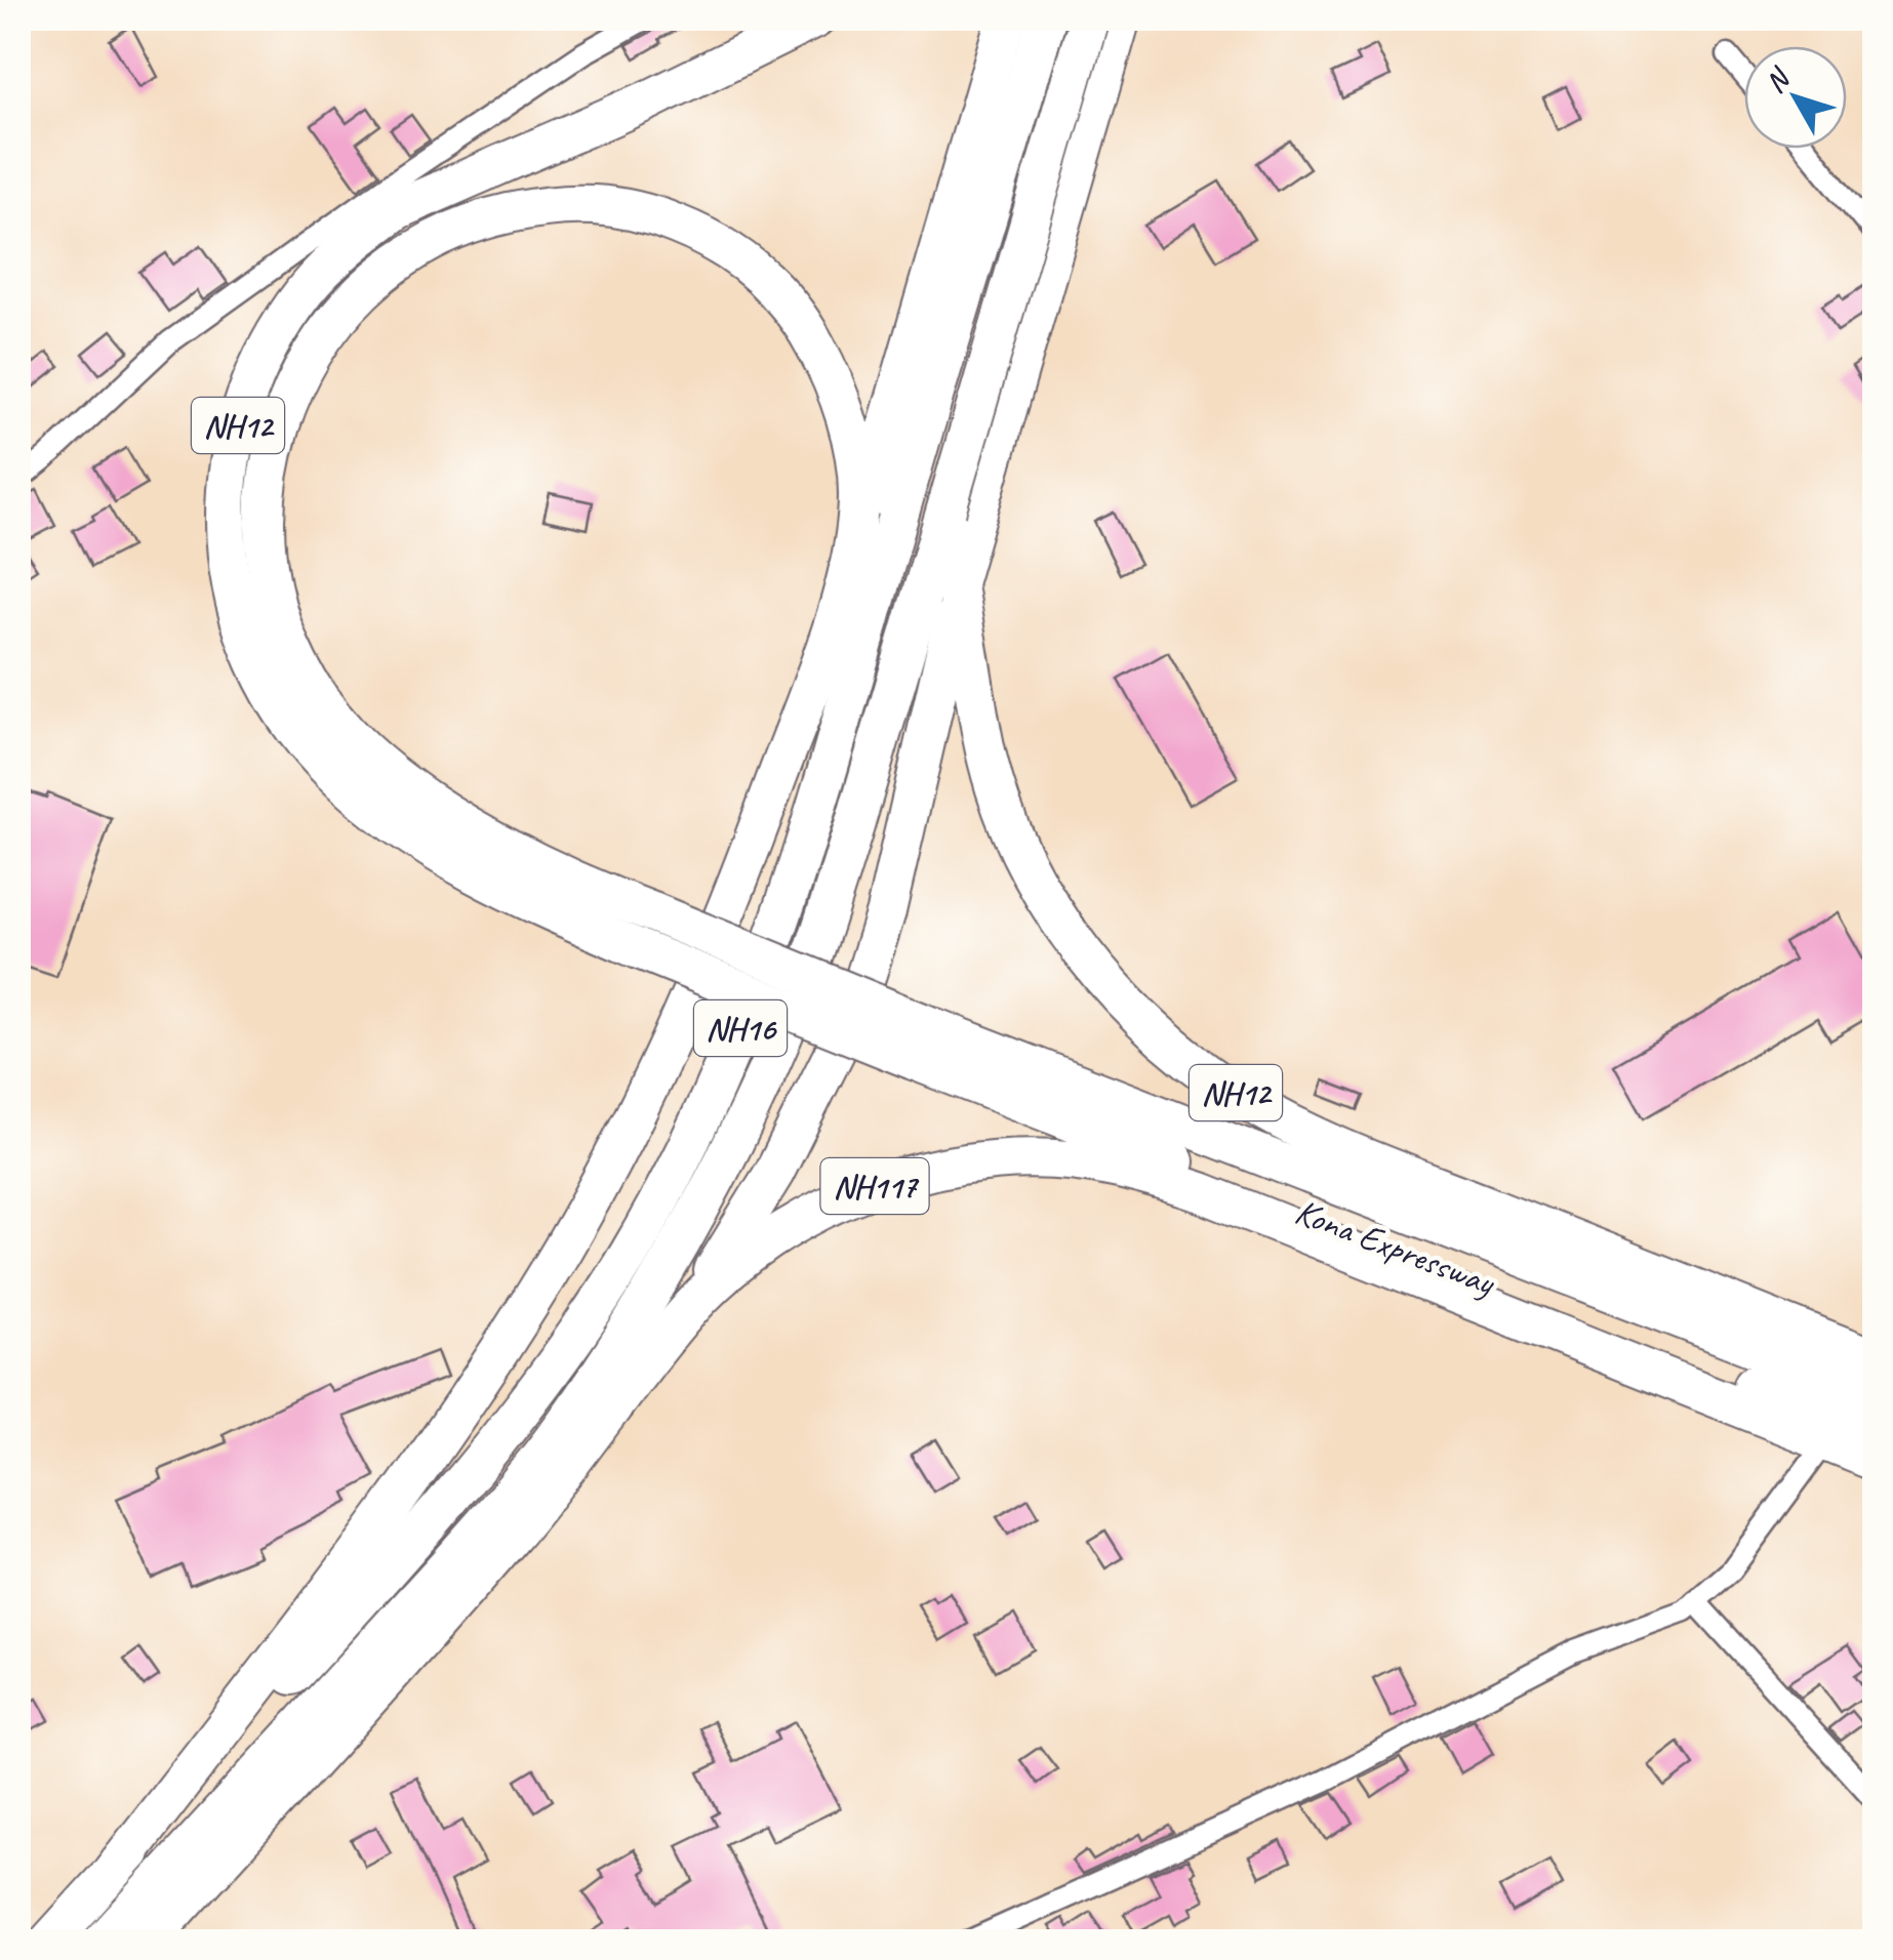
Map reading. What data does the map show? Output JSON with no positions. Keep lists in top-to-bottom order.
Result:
{
  "streets": {
    "highway": [
      "NH12",
      "NH16",
      "NH117",
      "Kona Expressway"
    ]
  },
  "crossings": [
    ["NH12", "NH16"]
  ],
  "north": "top left"
}
